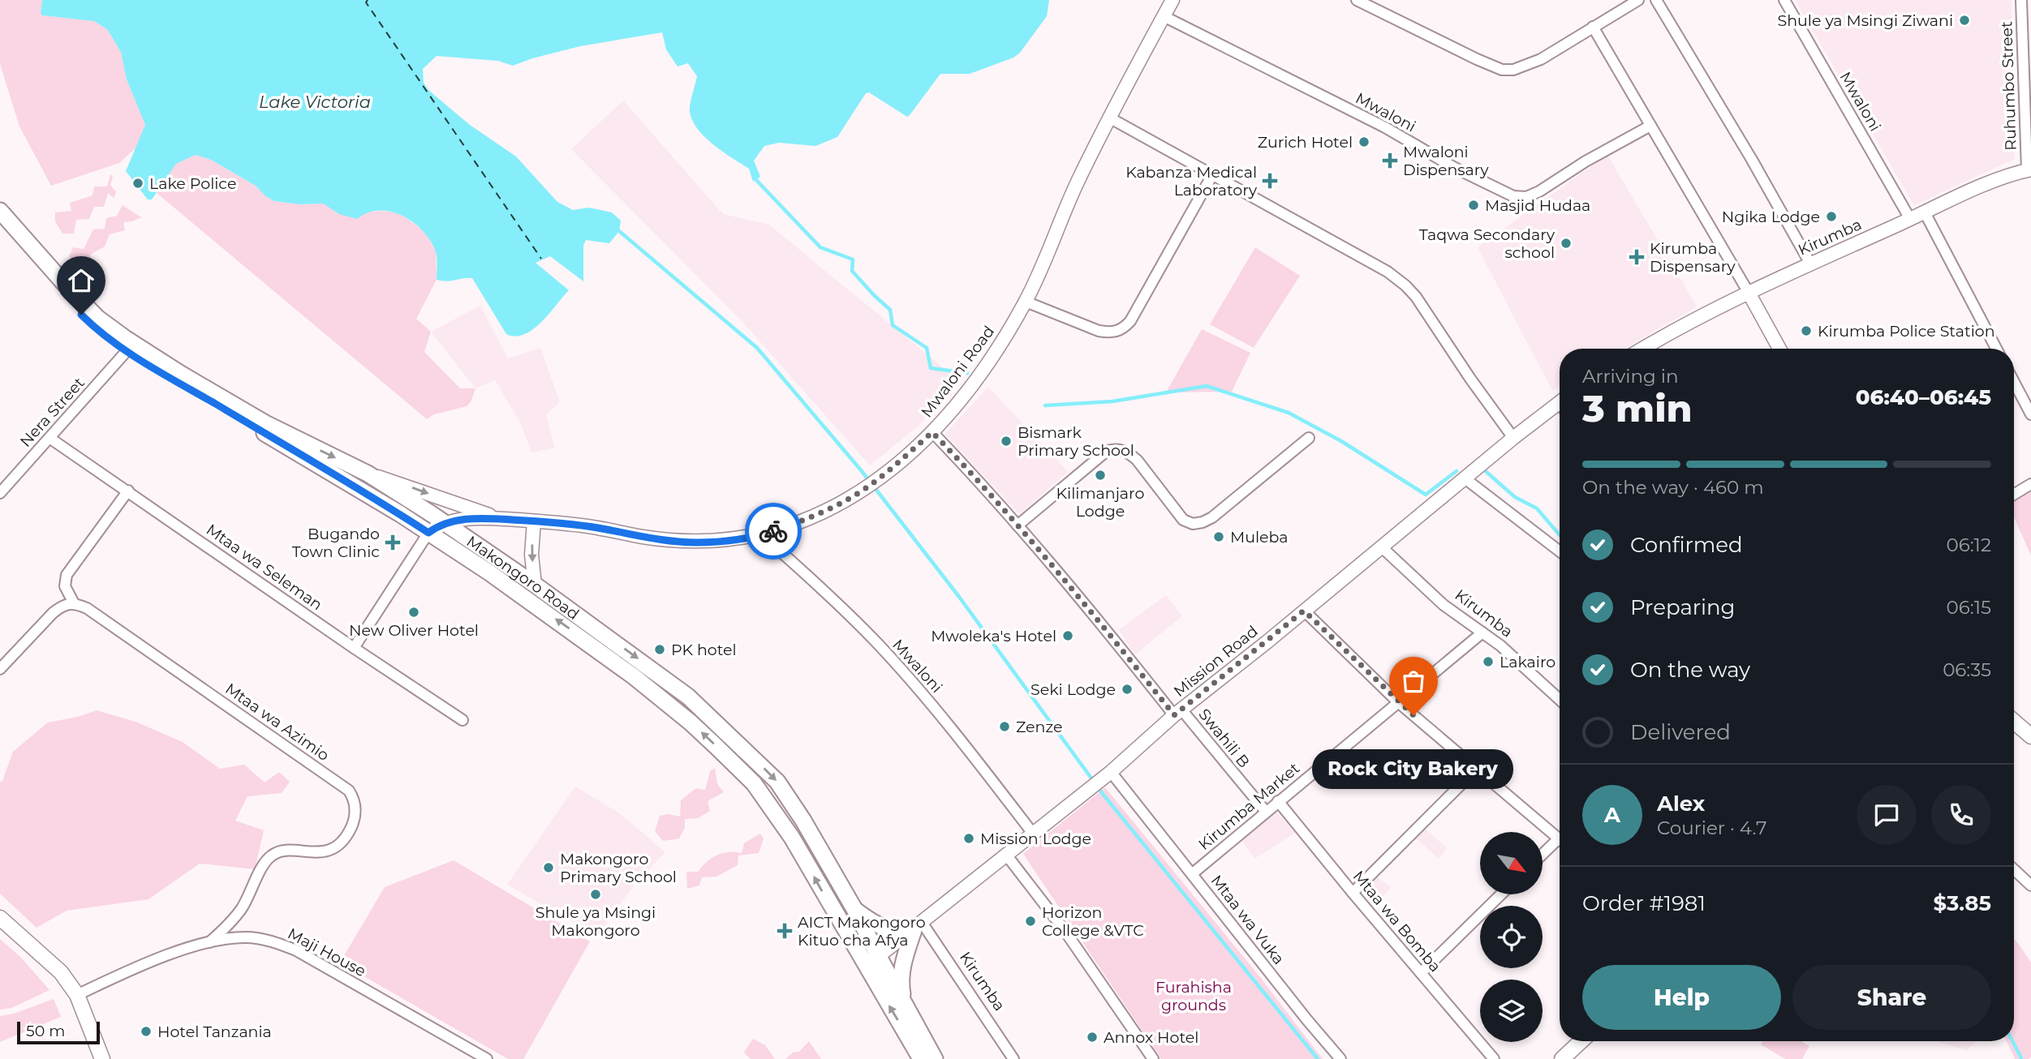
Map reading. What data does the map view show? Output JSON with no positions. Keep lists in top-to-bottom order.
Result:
{
  "streets": {
    "main road": ["Makongoro Road"],
    "street": [
      "Ruhumbo Street",
      "Mwaloni",
      "Kirumba",
      "Mwaloni Road",
      "Nera Street",
      "Mtaa wa Seleman",
      "Mission Road",
      "Mtaa wa Azimio",
      "Swahili B",
      "Kirumba Market",
      "Mtaa wa Vuka",
      "Mtaa wa Bomba",
      "Maji House"
    ]
  },
  "crossings": [
    ["Ruhumbo Street", "Kirumba"],
    ["Mwaloni", "Kirumba"],
    ["Mwaloni", "Mwaloni Road"],
    ["Mwaloni", "Mission Road"],
    ["Kirumba", "Mission Road"],
    ["Kirumba", "Kirumba Market"],
    ["Mwaloni Road", "Makongoro Road"],
    ["Nera Street", "Mtaa wa Seleman"],
    ["Nera Street", "Makongoro Road"],
    ["Makongoro Road", "Mission Road"],
    ["Mission Road", "Swahili B"],
    ["Mission Road", "Mtaa wa Vuka"],
    ["Mtaa wa Azimio", "Maji House"],
    ["Swahili B", "Kirumba Market"],
    ["Kirumba Market", "Mtaa wa Vuka"],
    ["Kirumba Market", "Mtaa wa Bomba"]
  ],
  "water": ["Lake Victoria"],
  "parks": ["Furahisha grounds"],
  "places": {
    "other": [
      "Shule ya Msingi Ziwani",
      "Zurich Hotel",
      "Lake Police",
      "Masjid Hudaa",
      "Ngika Lodge",
      "Taqwa Secondary school",
      "Kirumba Police Station",
      "Bismark Primary School",
      "Kilimanjaro Lodge",
      "Muleba",
      "New Oliver Hotel",
      "Mwoleka's Hotel",
      "PK hotel",
      "Lakairo",
      "Seki Lodge",
      "Rock City Bakery",
      "Zenze",
      "Mission Lodge",
      "Makongoro Primary School",
      "Shule ya Msingi Makongoro",
      "Horizon College &VTC",
      "Hotel Tanzania",
      "Annox Hotel"
    ],
    "health": [
      "Mwaloni Dispensary",
      "Kabanza Medical Laboratory",
      "Kirumba Dispensary",
      "Bugando Town Clinic",
      "AICT Makongoro Kituo cha Afya"
    ]
  },
  "scale_bar": "50 m",
  "north": "bottom right",
  "page": {
    "heading": ["3 min", "Arriving in", "06:40–06:45"],
    "panel": [
      "Alex",
      "Courier · 4.7",
      "Order #1981",
      "$3.85"
    ],
    "bar": "On the way · 460 m",
    "list": [
      ["Confirmed", "06:12"],
      ["Preparing", "06:15"],
      ["On the way", "06:35"],
      "Delivered"
    ],
    "bubble": "Rock City Bakery",
    "round": "A",
    "buttons": ["Help", "Share"],
    "scale": "50 m"
  }
}
